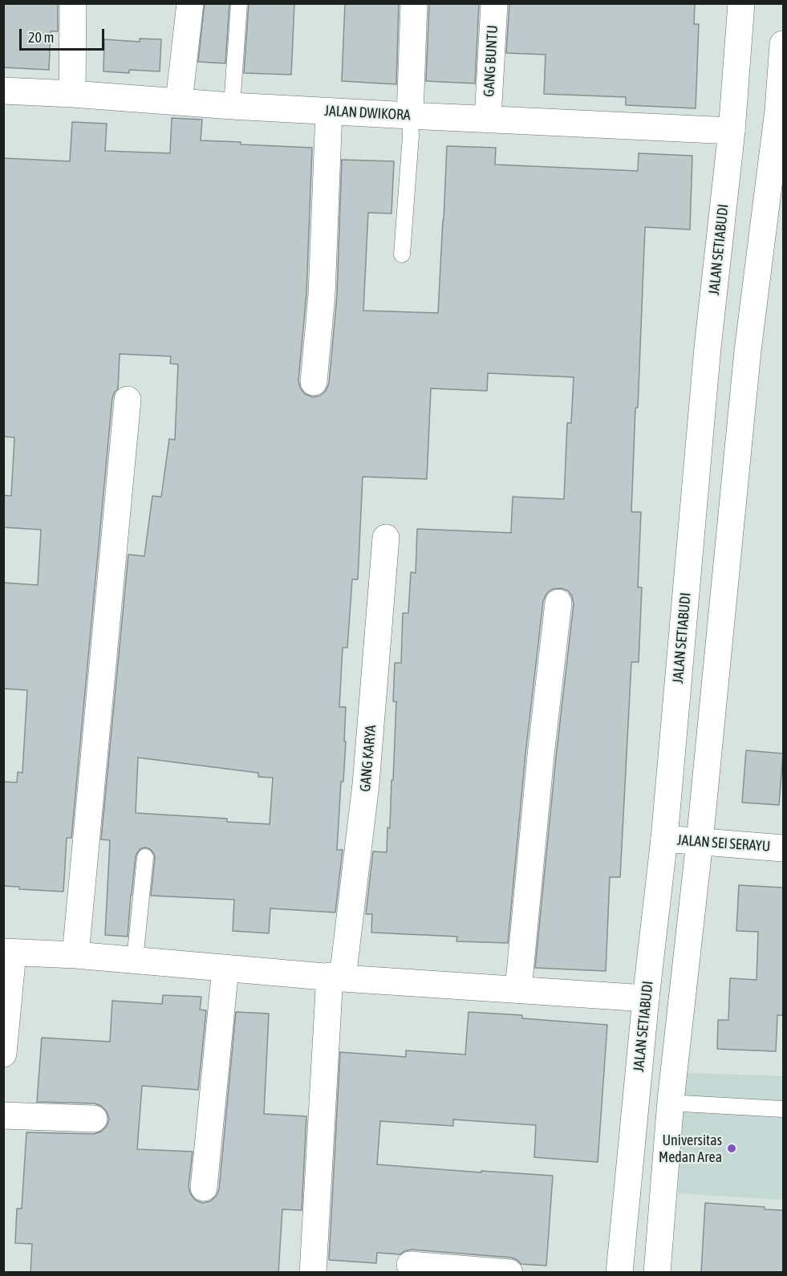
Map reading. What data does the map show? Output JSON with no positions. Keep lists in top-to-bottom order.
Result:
{
  "streets": {
    "street": [
      "GANG BUNTU",
      "JALAN DWIKORA",
      "JALAN SETIABUDI",
      "GANG KARYA",
      "JALAN SEI SERAYU"
    ]
  },
  "crossings": [
    ["GANG BUNTU", "JALAN DWIKORA"],
    ["JALAN DWIKORA", "JALAN SETIABUDI"],
    ["JALAN SETIABUDI", "JALAN SEI SERAYU"]
  ],
  "places": ["Universitas Medan Area"],
  "scale_bar": "20 m"
}
